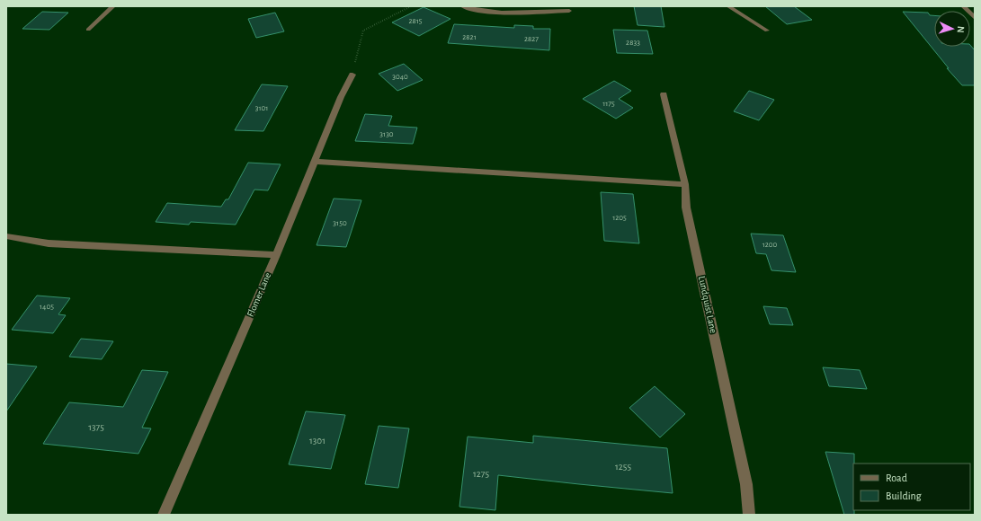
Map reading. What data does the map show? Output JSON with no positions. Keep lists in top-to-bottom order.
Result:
{
  "streets": {
    "street": ["Flomer Lane", "Lundquist Lane"]
  },
  "house_numbers": [
    "2815",
    "2821",
    "2827",
    "2833",
    "3040",
    "1175",
    "3101",
    "3130",
    "1205",
    "3150",
    "1200",
    "1405",
    "1375",
    "1301",
    "1255",
    "1275"
  ],
  "legend": ["Road", "Building"],
  "north": "right"
}
